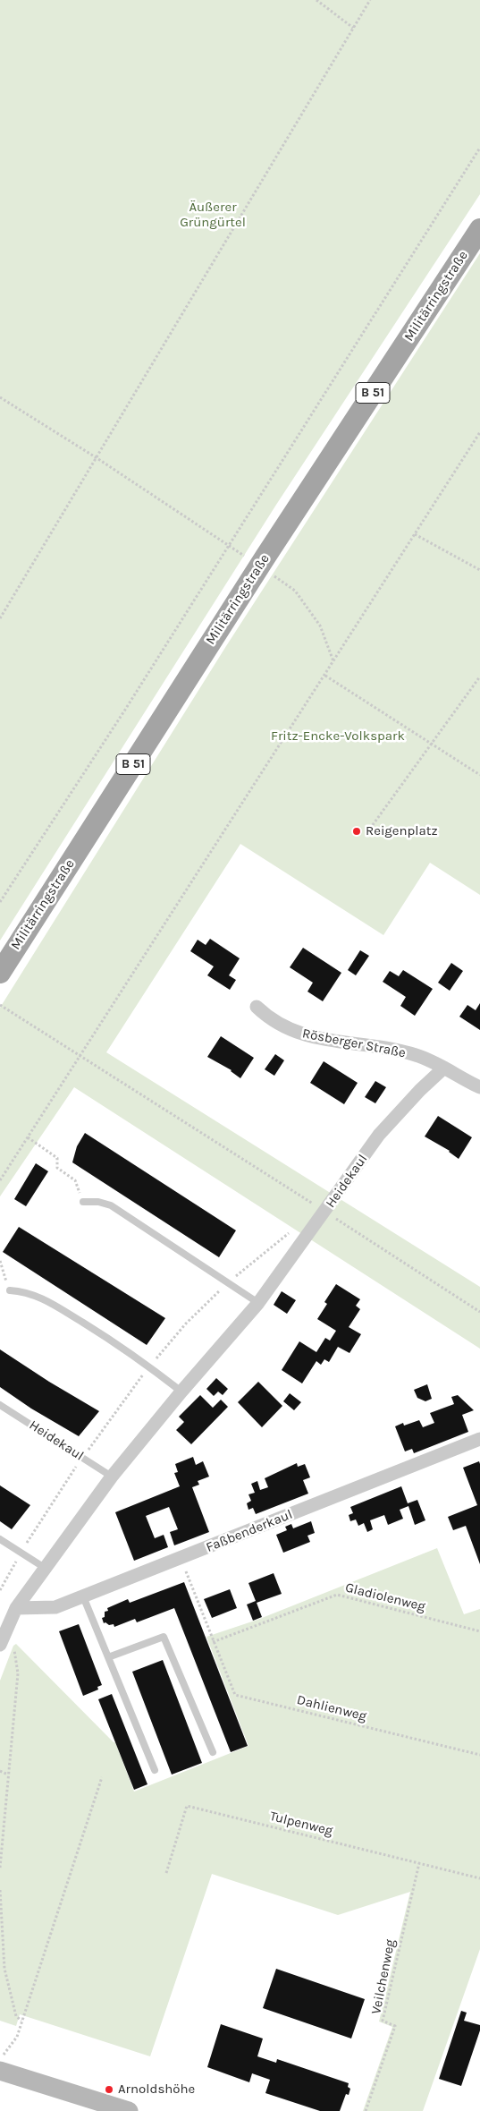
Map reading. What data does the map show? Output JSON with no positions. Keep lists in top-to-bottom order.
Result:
{
  "streets": {
    "main road": ["Militärringstraße", "B 51"],
    "street": ["Rösberger Straße", "Heidekaul", "Faßbenderkaul"],
    "path": [
      "Gladiolenweg",
      "Dahlienweg",
      "Tulpenweg",
      "Veilchenweg"
    ]
  },
  "crossings": [
    ["Rösberger Straße", "Heidekaul"],
    ["Heidekaul", "Faßbenderkaul"],
    ["Gladiolenweg", "Dahlienweg"],
    ["Tulpenweg", "Veilchenweg"]
  ],
  "parks": ["Äußerer Grüngürtel", "Fritz-Encke-Volkspark"],
  "places": ["Reigenplatz", "Arnoldshöhe"]
}
